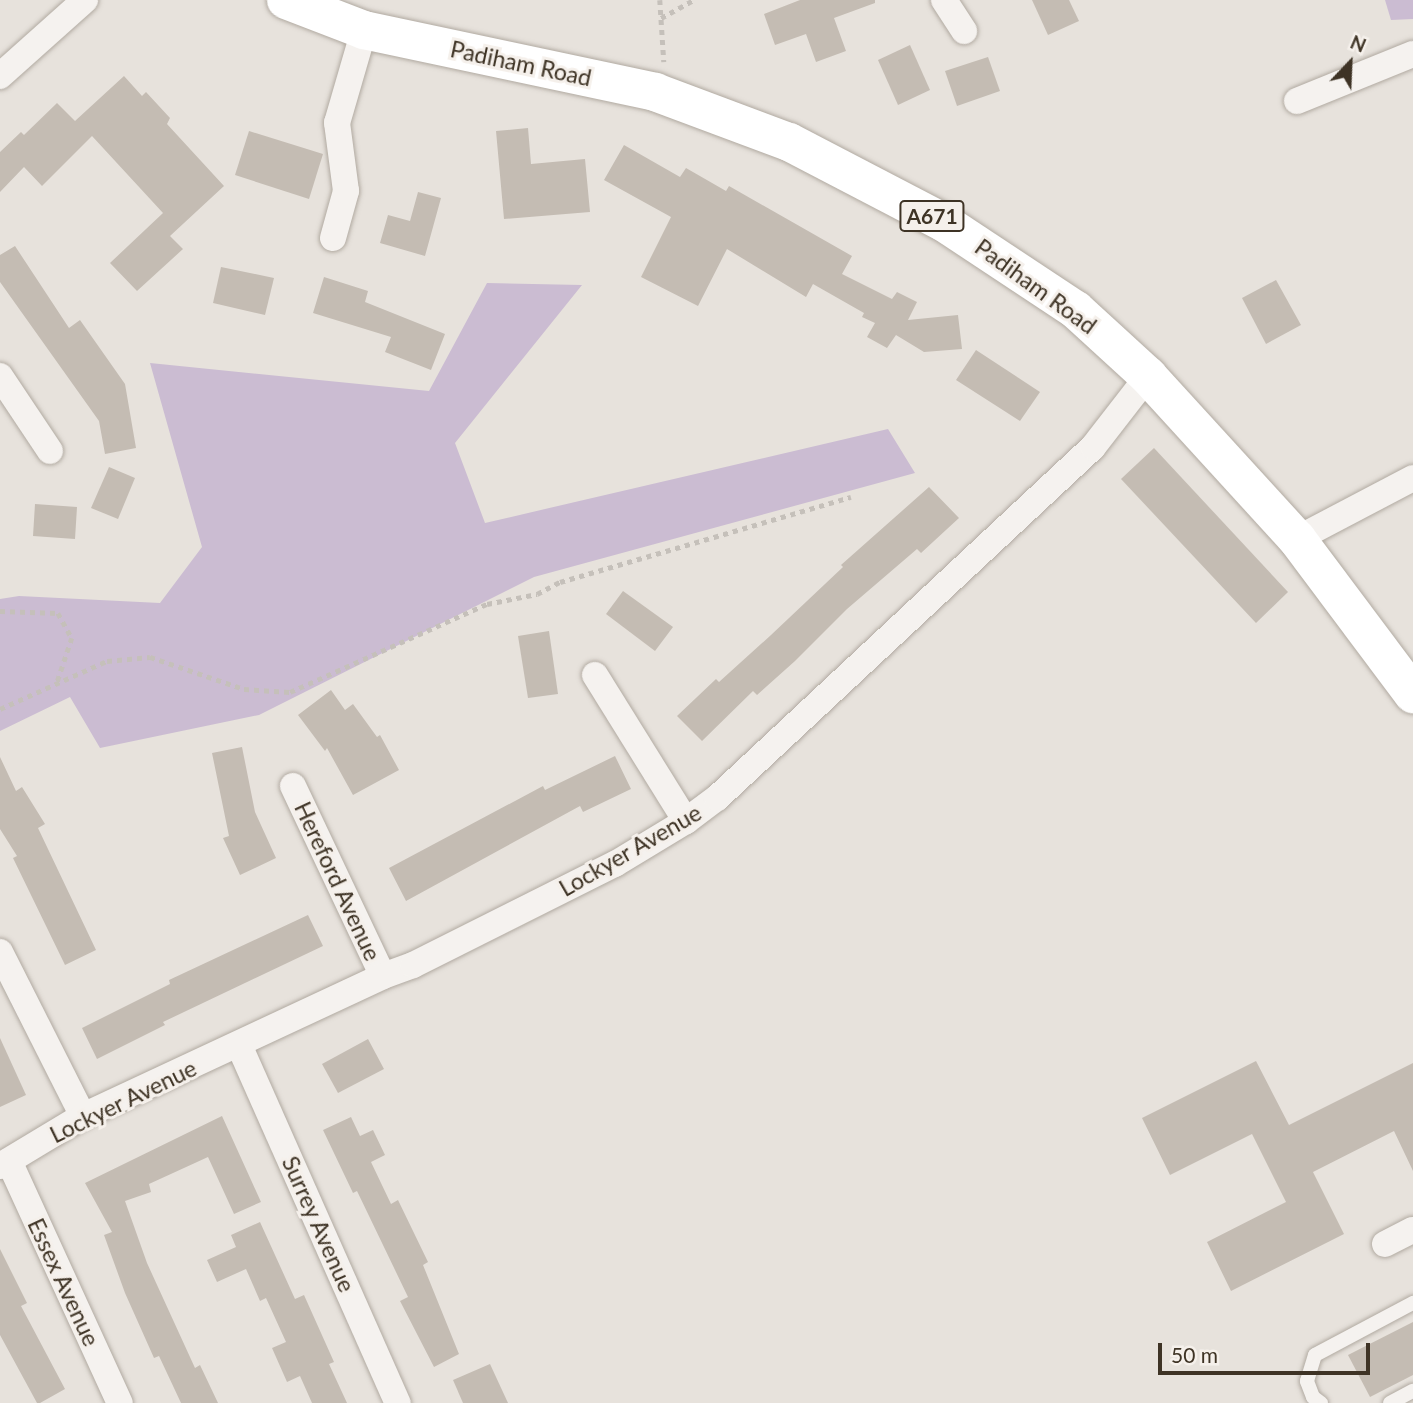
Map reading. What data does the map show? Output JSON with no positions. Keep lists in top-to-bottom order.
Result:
{
  "streets": {
    "main road": ["Padiham Road", "A671"],
    "street": [
      "Lockyer Avenue",
      "Hereford Avenue",
      "Surrey Avenue",
      "Essex Avenue"
    ]
  },
  "crossings": [
    ["Padiham Road", "Lockyer Avenue"],
    ["Lockyer Avenue", "Hereford Avenue"],
    ["Lockyer Avenue", "Surrey Avenue"],
    ["Lockyer Avenue", "Essex Avenue"]
  ],
  "scale_bar": "50 m",
  "north": "top right"
}
